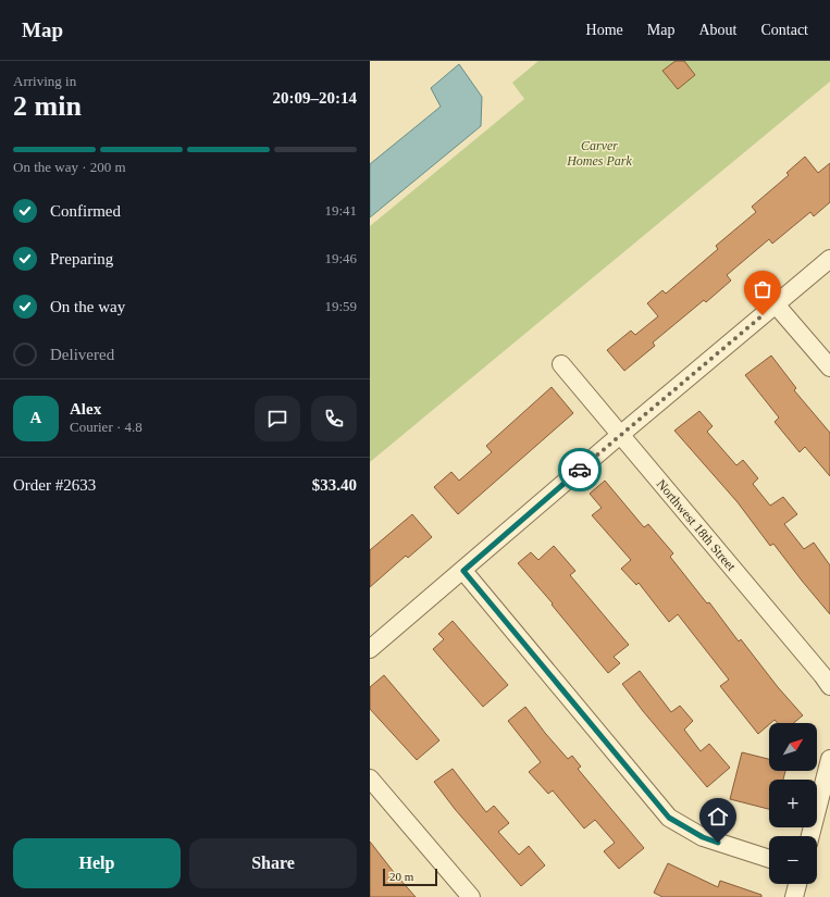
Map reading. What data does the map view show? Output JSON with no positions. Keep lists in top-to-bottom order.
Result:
{
  "streets": {
    "street": ["Northwest 18th Street"]
  },
  "parks": ["Carver Homes Park"],
  "scale_bar": "20 m",
  "north": "top right",
  "page": {
    "header": "Map",
    "nav": [
      "Home",
      "Map",
      "About",
      "Contact"
    ],
    "heading": ["2 min", "Arriving in", "20:09–20:14"],
    "panel": [
      "Alex",
      "Courier · 4.8",
      "Order #2633",
      "$33.40"
    ],
    "bar": "On the way · 200 m",
    "list": [
      ["Confirmed", "19:41"],
      ["Preparing", "19:46"],
      ["On the way", "19:59"],
      "Delivered"
    ],
    "round": "A",
    "map_buttons": ["+", "−"],
    "buttons": ["Help", "Share"],
    "scale": "20 m"
  }
}
